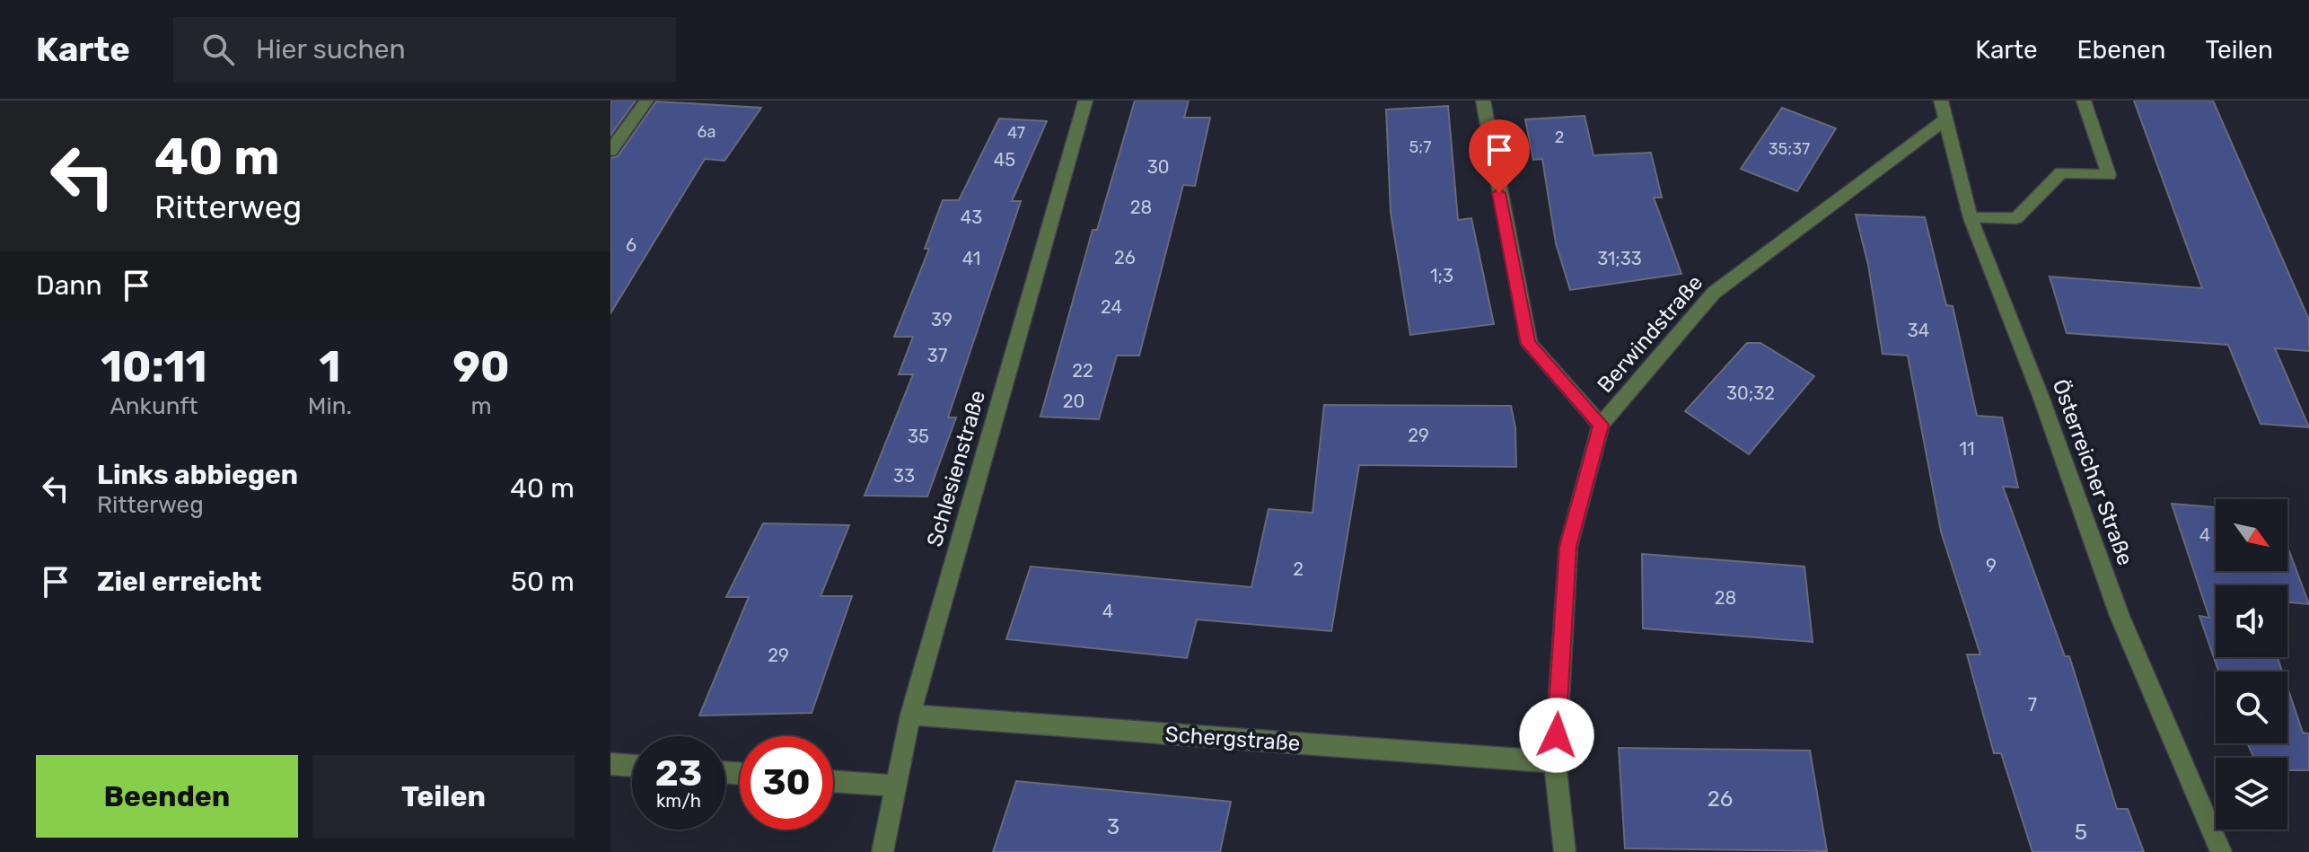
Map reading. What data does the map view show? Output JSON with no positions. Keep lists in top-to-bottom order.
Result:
{
  "streets": {
    "street": [
      "Berwindstraße",
      "Schlesienstraße",
      "Österreicher Straße",
      "Schergstraße"
    ]
  },
  "crossings": [
    ["Berwindstraße", "Österreicher Straße"],
    ["Berwindstraße", "Schergstraße"],
    ["Schlesienstraße", "Schergstraße"]
  ],
  "house_numbers": [
    "6a",
    "47",
    "2",
    "5;7",
    "35;37",
    "45",
    "30",
    "28",
    "43",
    "6",
    "26",
    "41",
    "31;33",
    "1;3",
    "24",
    "39",
    "34",
    "37",
    "22",
    "30;32",
    "20",
    "29",
    "35",
    "11",
    "33",
    "4",
    "9",
    "2",
    "28",
    "4",
    "29",
    "7",
    "26",
    "3",
    "5"
  ],
  "north": "bottom right",
  "page": {
    "header": "Karte",
    "search": "Hier suchen",
    "nav": ["Karte", "Ebenen", "Teilen"],
    "turn": ["40 m", "Ritterweg"],
    "then": "Dann",
    "eta": [
      "10:11",
      "Ankunft",
      "1",
      "Min.",
      "90",
      "m"
    ],
    "list": [
      {
        "name": "Links abbiegen",
        "note": "Ritterweg",
        "value": "40 m"
      },
      {
        "name": "Ziel erreicht",
        "value": "50 m"
      }
    ],
    "speed": "23 km/h",
    "limit": "30",
    "buttons": ["Beenden", "Teilen"]
  }
}
